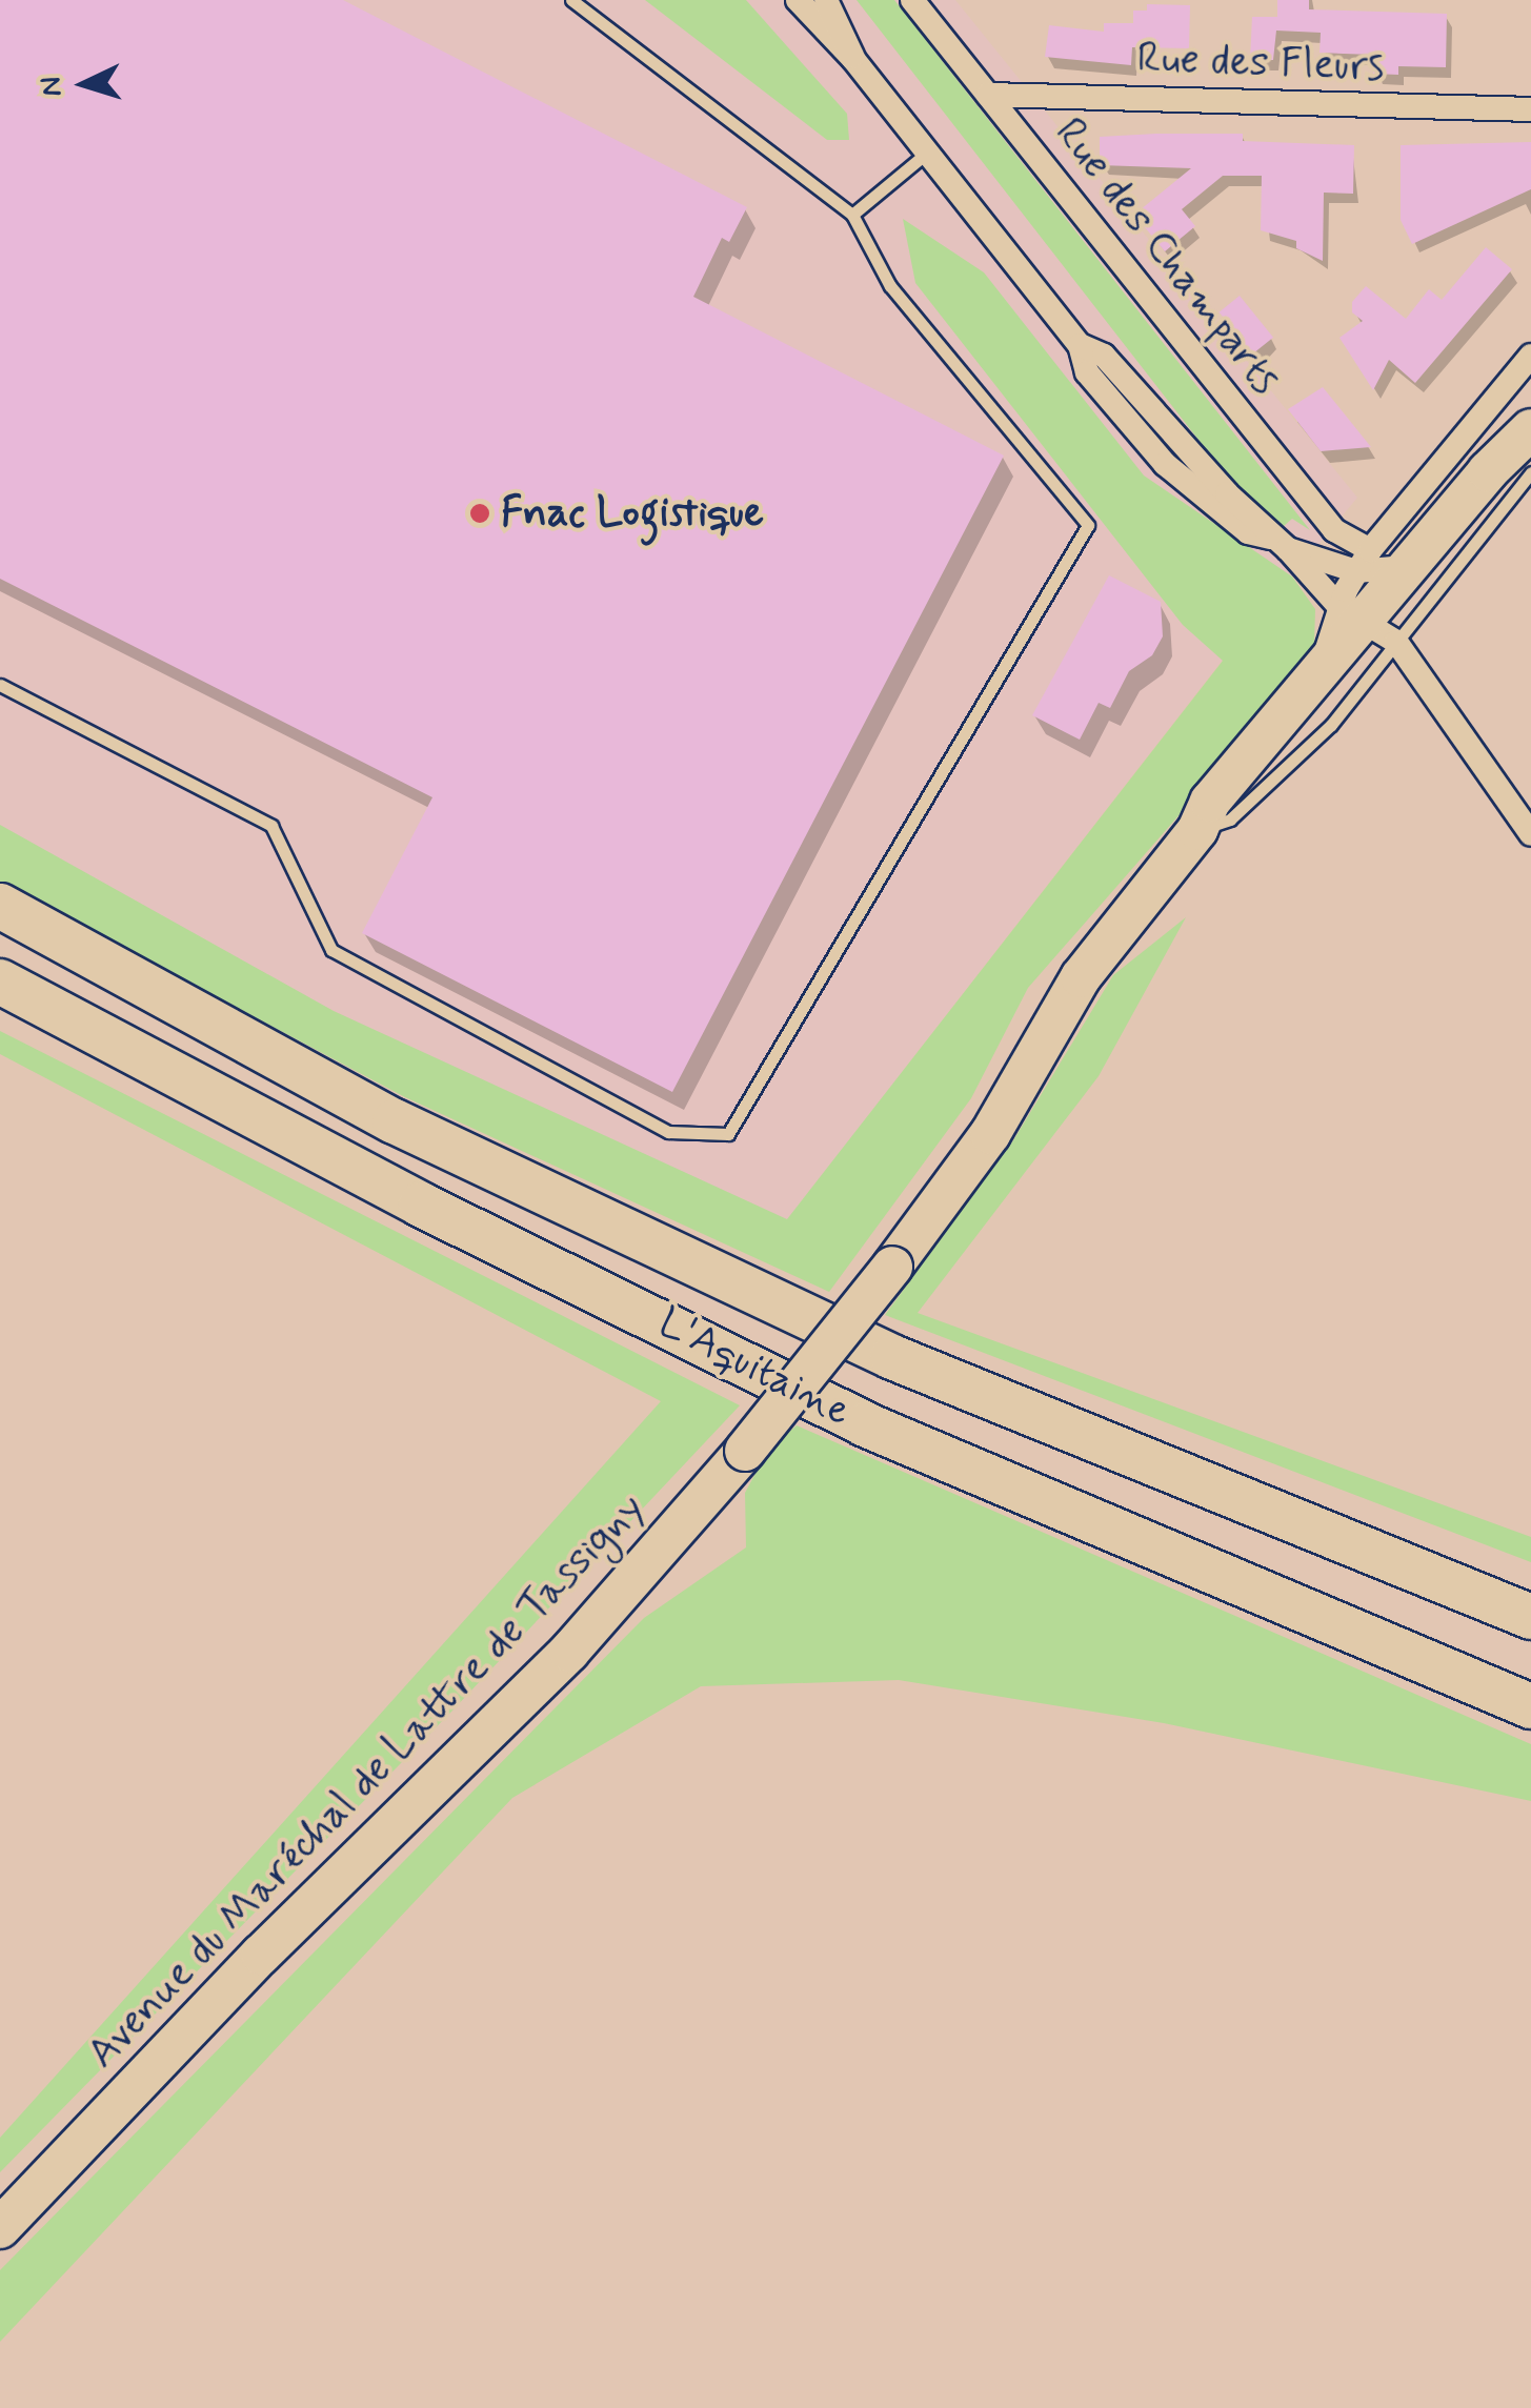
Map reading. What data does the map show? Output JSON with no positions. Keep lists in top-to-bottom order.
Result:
{
  "streets": {
    "highway": ["L'Aquitaine"],
    "main road": ["Avenue du Maréchal de Lattre de Tassigny"],
    "street": ["Rue des Fleurs", "Rue des Champarts"]
  },
  "crossings": [
    ["Rue des Fleurs", "Rue des Champarts"],
    ["Rue des Champarts", "Avenue du Maréchal de Lattre de Tassigny"]
  ],
  "places": ["Fnac Logistique"],
  "north": "left"
}
